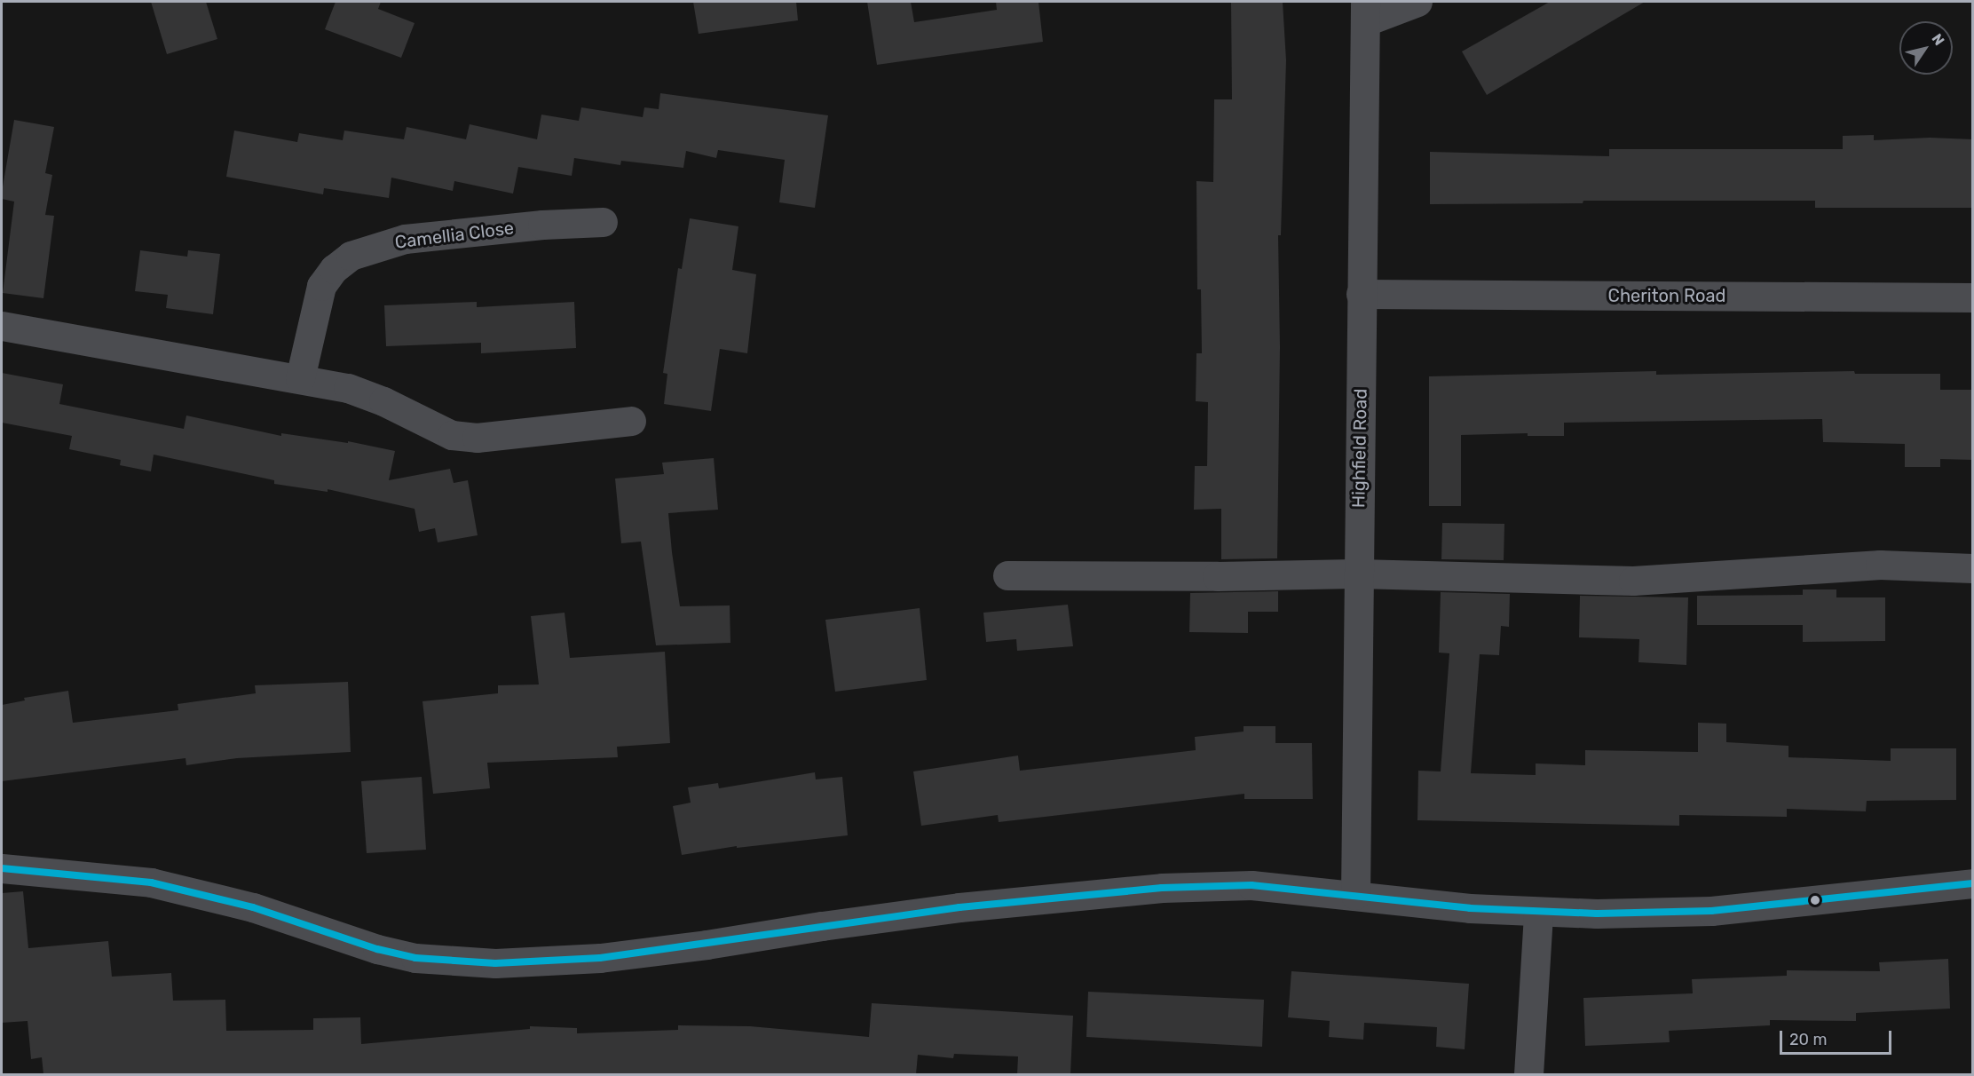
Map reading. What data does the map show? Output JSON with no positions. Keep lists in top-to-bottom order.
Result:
{
  "streets": {
    "street": ["Camellia Close", "Cheriton Road", "Highfield Road"]
  },
  "crossings": [
    ["Cheriton Road", "Highfield Road"]
  ],
  "scale_bar": "20 m",
  "north": "top right"
}
